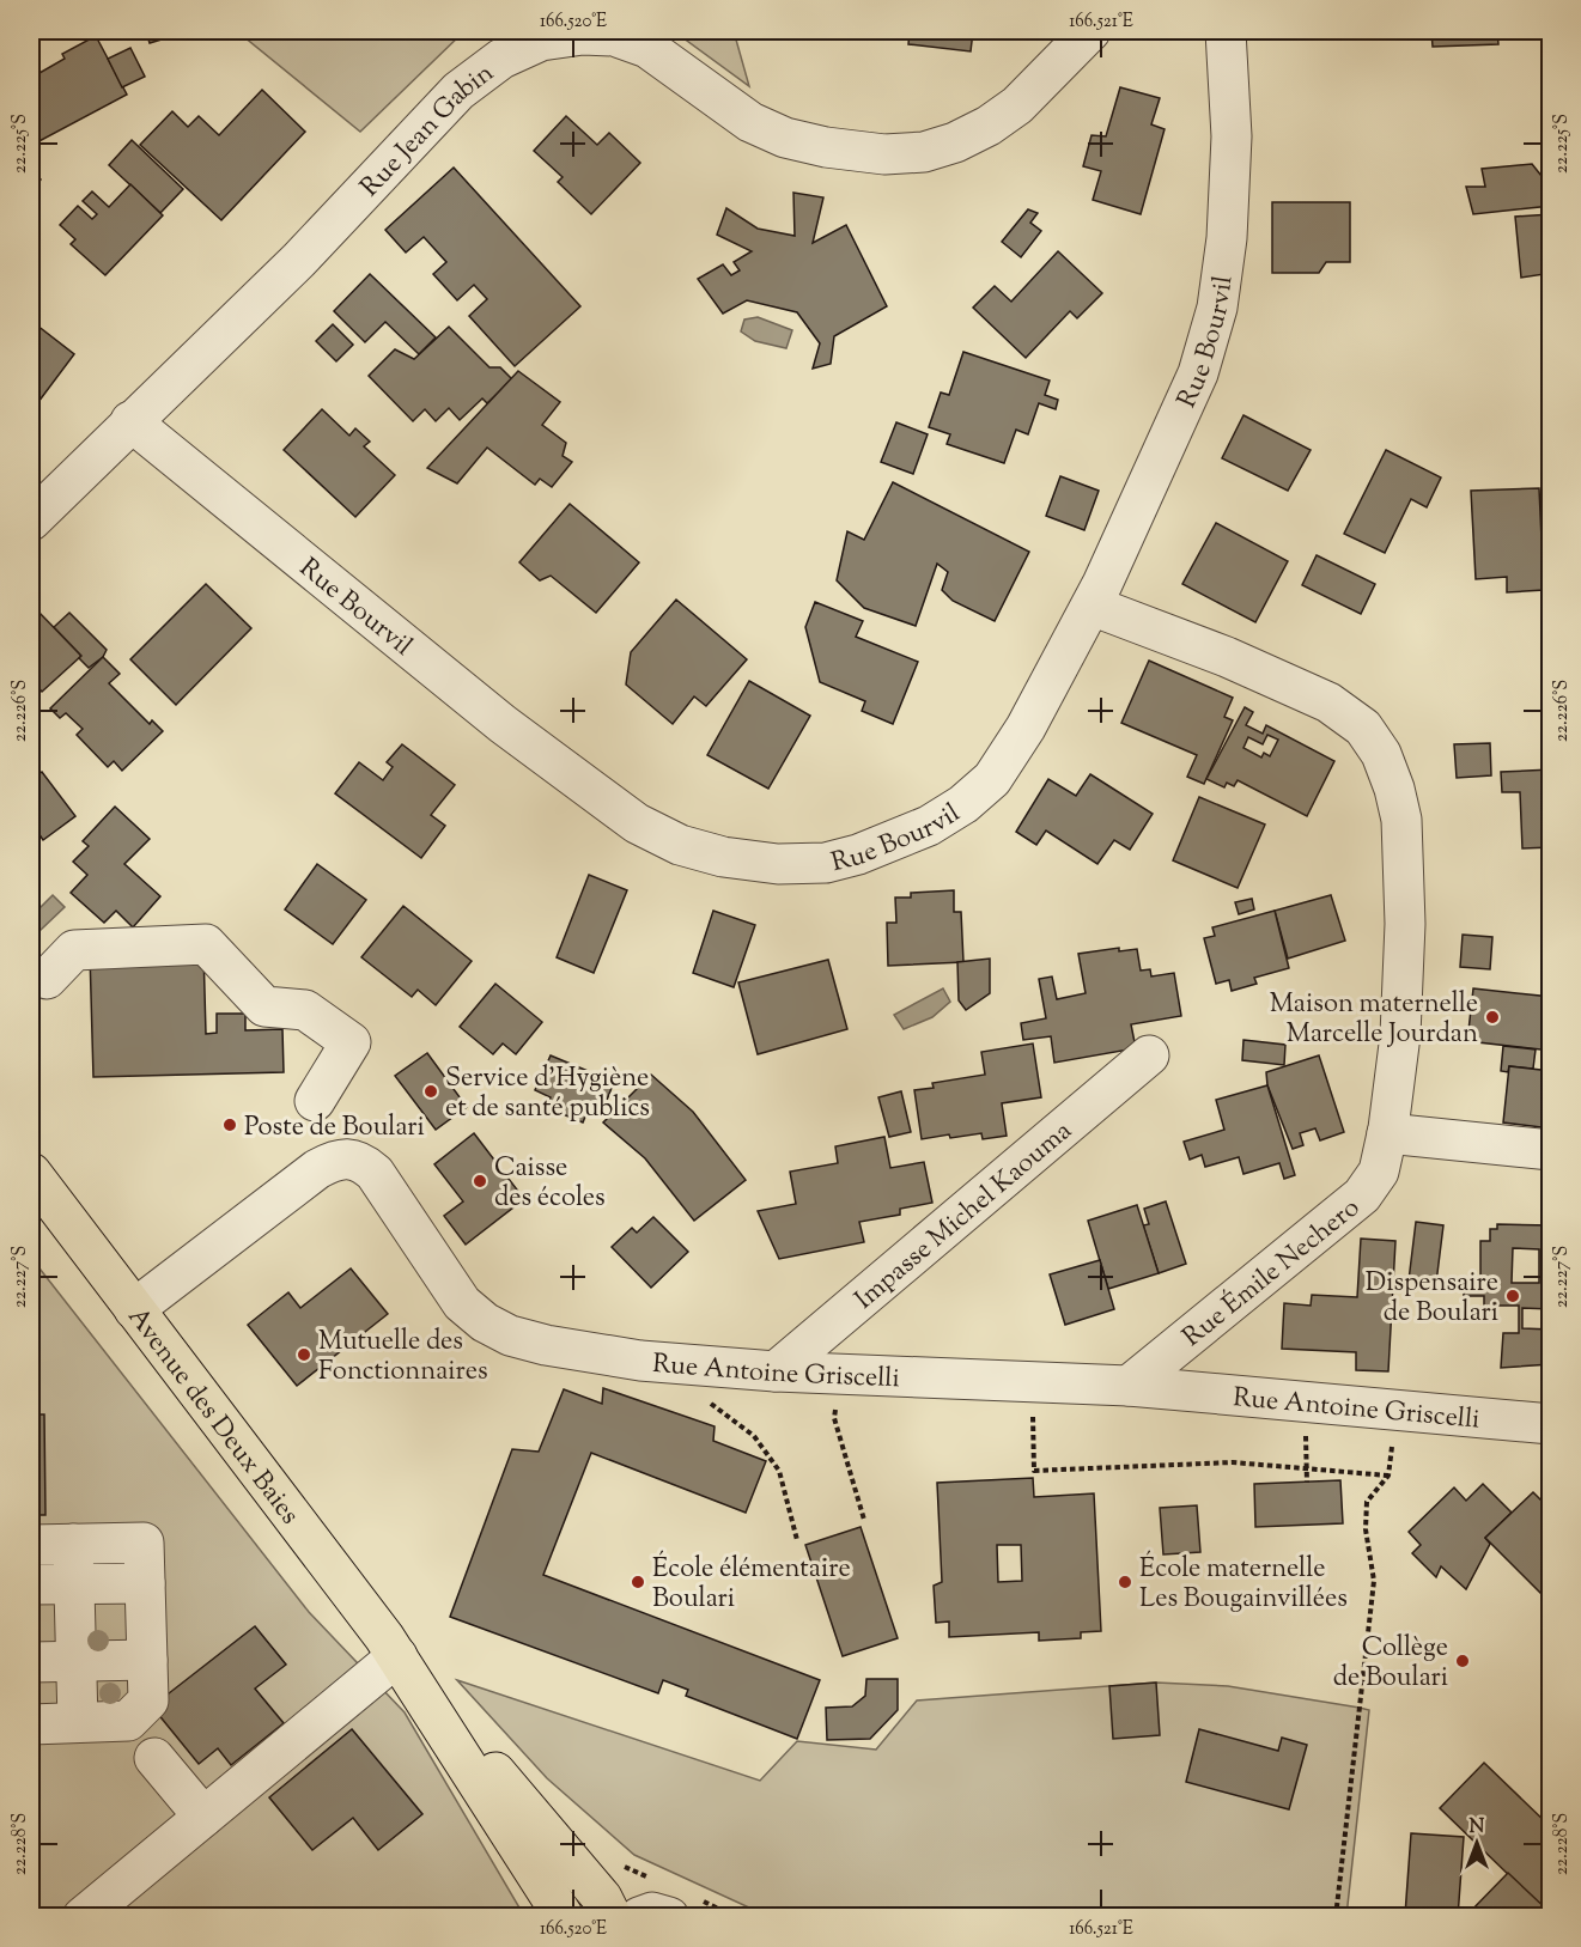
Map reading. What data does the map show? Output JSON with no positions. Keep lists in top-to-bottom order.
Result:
{
  "streets": {
    "main road": ["Avenue des Deux Baies"],
    "street": [
      "Rue Jean Gabin",
      "Rue Bourvil",
      "Impasse Michel Kaouma",
      "Rue Émile Nechero",
      "Rue Antoine Griscelli"
    ]
  },
  "crossings": [
    ["Rue Jean Gabin", "Rue Bourvil"],
    ["Rue Bourvil", "Rue Émile Nechero"],
    ["Impasse Michel Kaouma", "Rue Antoine Griscelli"],
    ["Rue Émile Nechero", "Rue Antoine Griscelli"],
    ["Rue Antoine Griscelli", "Avenue des Deux Baies"]
  ],
  "places": [
    "Maison maternelle Marcelle Jourdan",
    "Service d'Hygiène et de santé publics",
    "Poste de Boulari",
    "Caisse des écoles",
    "Dispensaire de Boulari",
    "Mutuelle des Fonctionnaires",
    "École élémentaire Boulari",
    "École maternelle Les Bougainvillées",
    "Collège de Boulari"
  ],
  "north": "top",
  "coordinates": [
    "166.520°E",
    "166.521°E",
    "22.225°S",
    "22.226°S",
    "22.227°S",
    "22.228°S"
  ]
}
